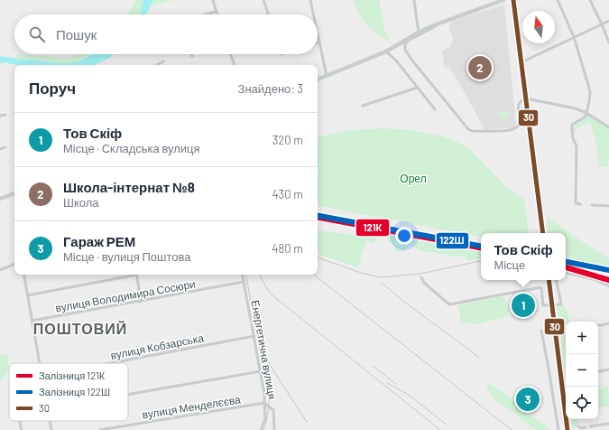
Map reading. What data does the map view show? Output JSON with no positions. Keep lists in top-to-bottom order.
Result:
{
  "streets": {
    "street": [
      "вулиця Володимира Сосюри",
      "вулиця Кобзарська",
      "Енергетична вулиця",
      "вулиця Менделєєва"
    ]
  },
  "crossings": [
    ["вулиця Володимира Сосюри", "Енергетична вулиця"],
    ["вулиця Кобзарська", "Енергетична вулиця"],
    ["Енергетична вулиця", "вулиця Менделєєва"]
  ],
  "districts": ["ПОШТОВИЙ"],
  "parks": ["Орел"],
  "lines": ["transit line 30", "rail line 122Ш", "rail line 121К"],
  "legend": ["Залізниця 121К", "Залізниця 122Ш", "30"],
  "north": "top",
  "page": {
    "search": "Пошук",
    "pins": ["2", "1", "3"],
    "heading": ["Поруч", "Знайдено: 3"],
    "list": [
      {
        "mark": "1",
        "name": "Тов Скіф",
        "note": "Місце · Складська вулиця",
        "value": "320 m"
      },
      {
        "mark": "2",
        "name": "Школа-інтернат №8",
        "note": "Школа",
        "value": "430 m"
      },
      {
        "mark": "3",
        "name": "Гараж РЕМ",
        "note": "Місце · вулиця Поштова",
        "value": "480 m"
      }
    ],
    "popup": ["Тов Скіф", "Місце"],
    "map_buttons": ["+", "−"]
  }
}
